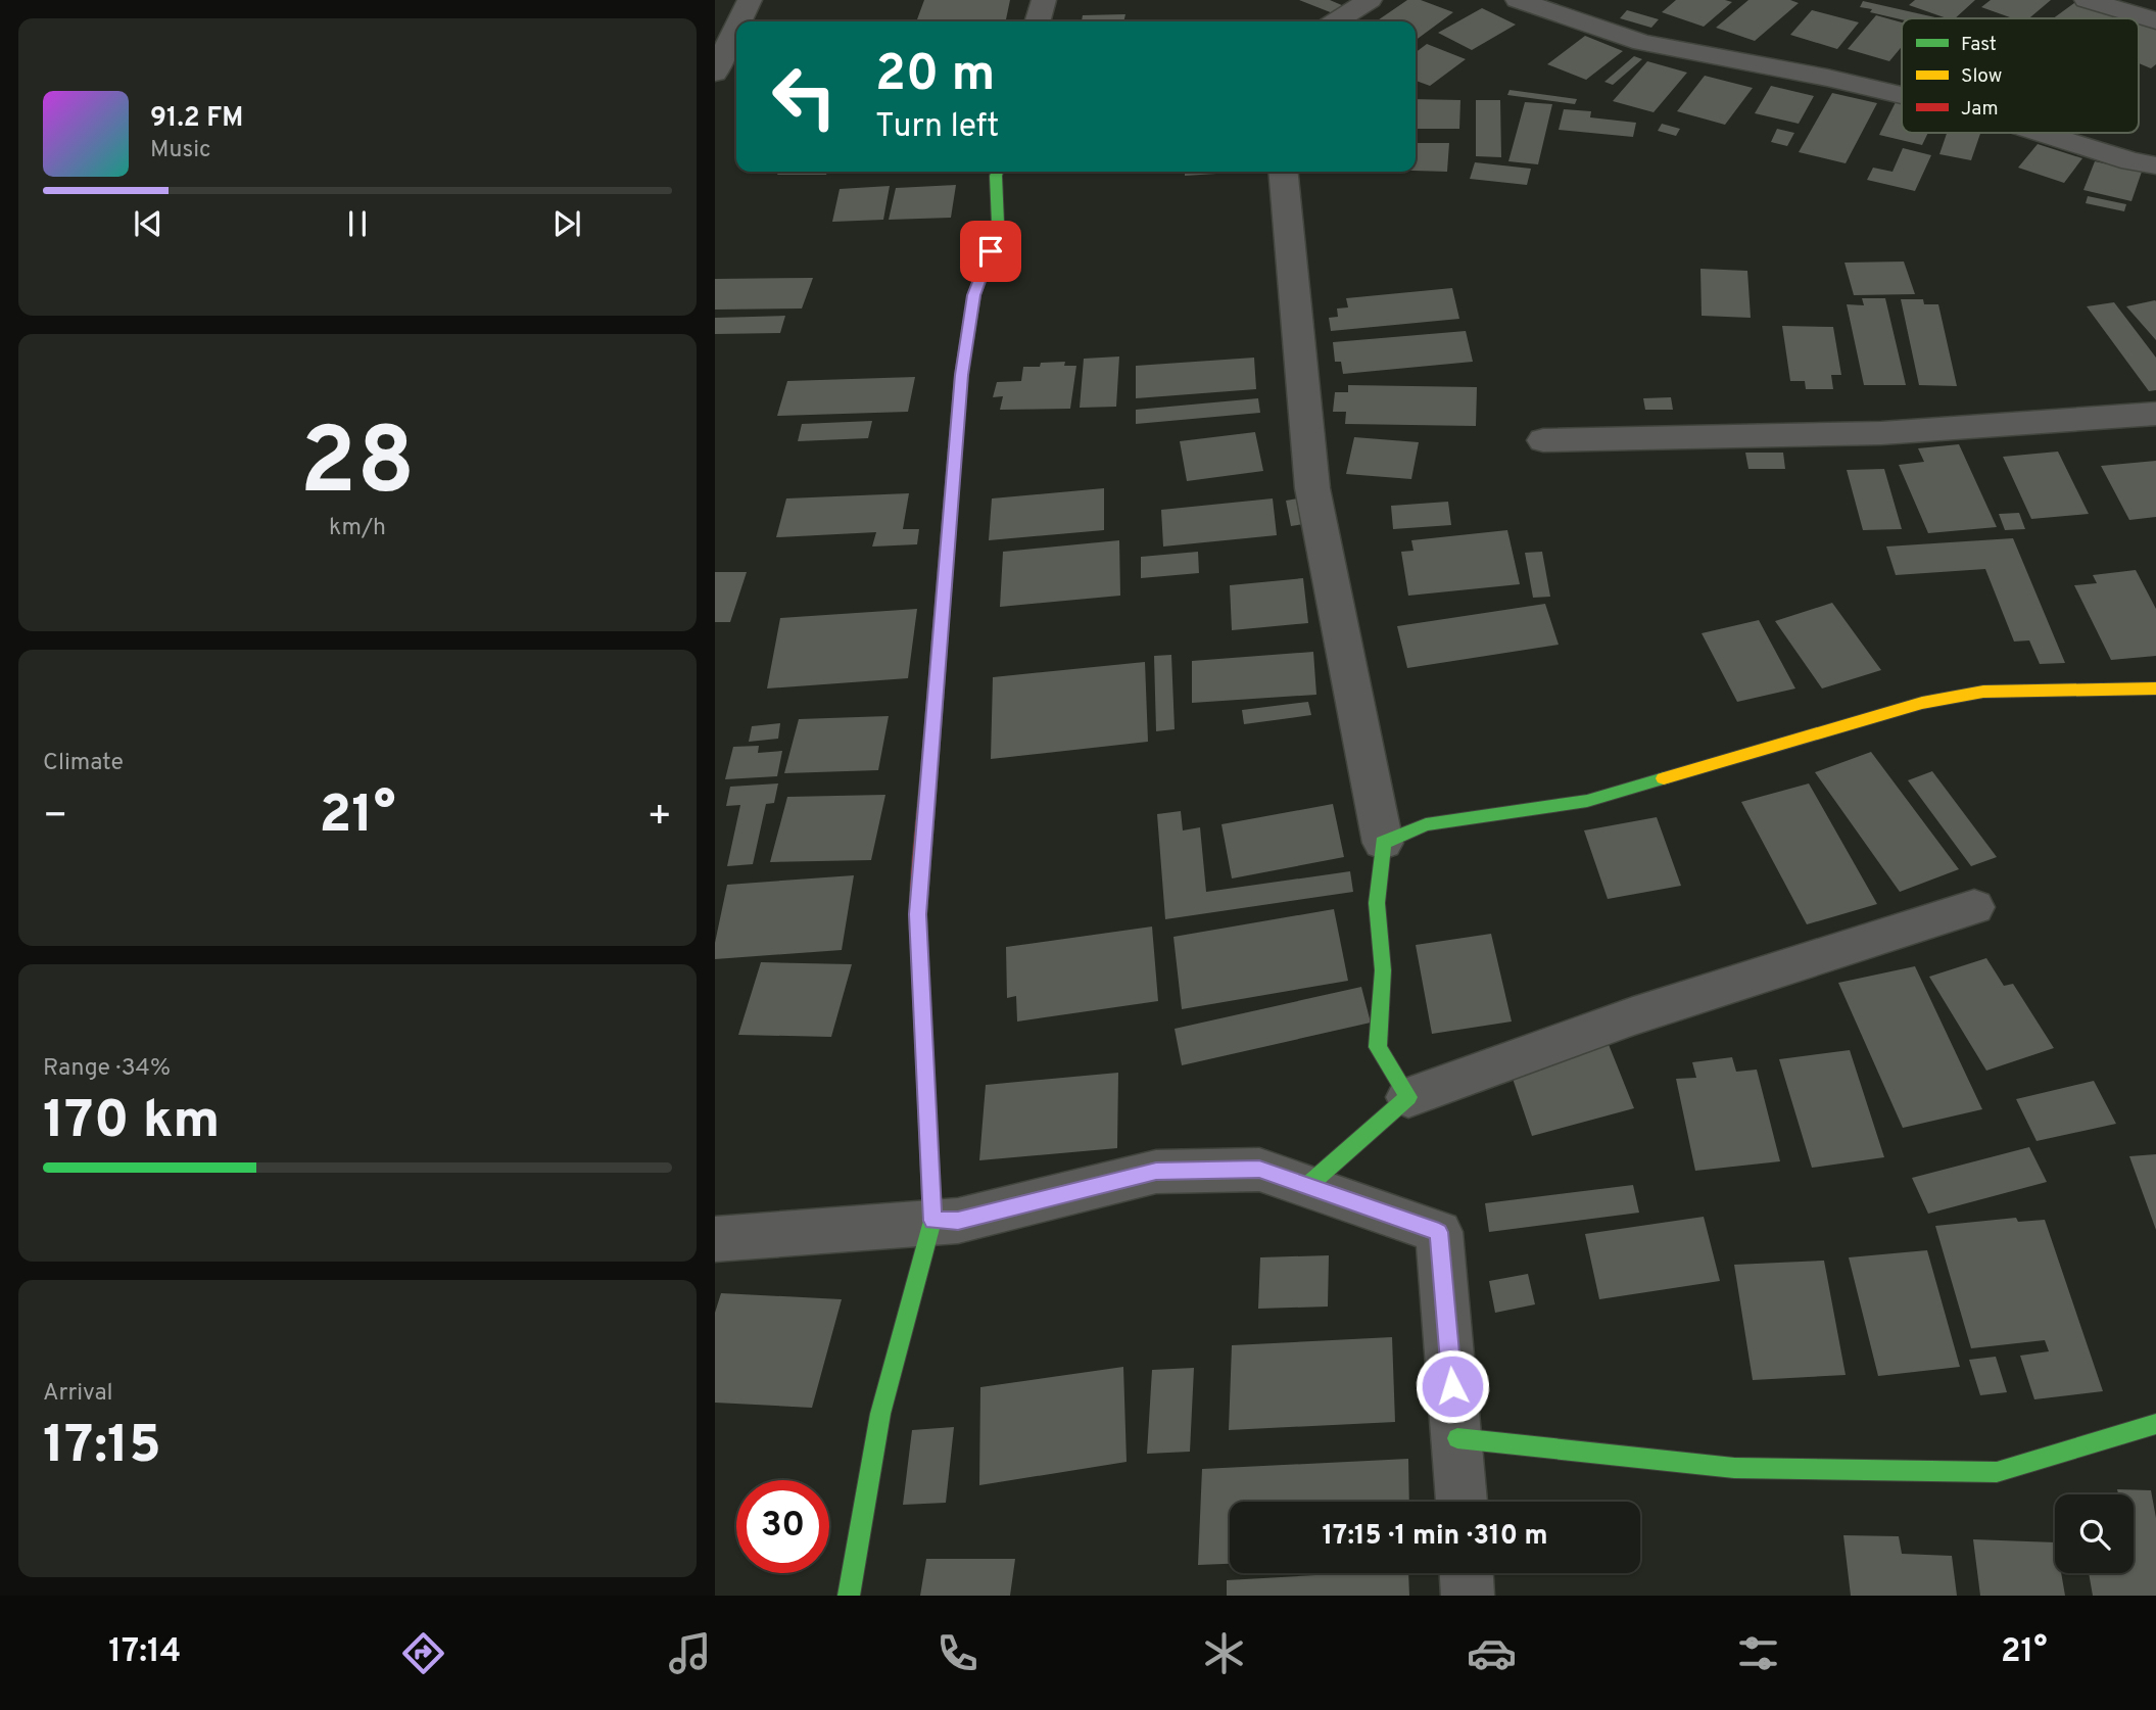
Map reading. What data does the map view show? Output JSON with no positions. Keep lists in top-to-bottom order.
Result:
{
  "legend": ["Fast", "Slow", "Jam"],
  "page": {
    "turn": ["20 m", "Turn left"],
    "song": ["91.2 FM", "Music"],
    "tile": [
      ["28", "km/h"],
      "Climate",
      ["Range · 34%", "170 km"],
      ["Arrival", "17:15"]
    ],
    "heat": ["−", "21°", "+"],
    "limit": "30",
    "trip": "17:15 · 1 min · 310 m",
    "tabs": ["17:14", "21°"]
  }
}
